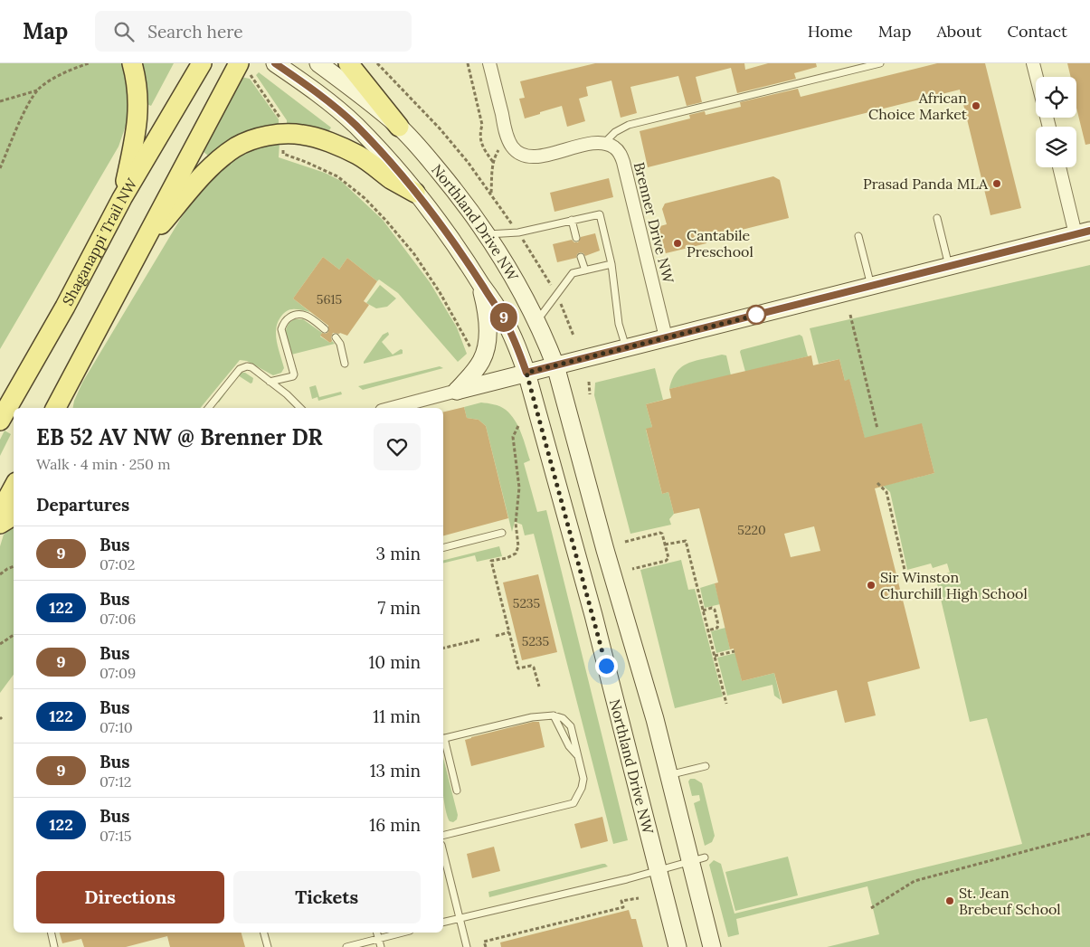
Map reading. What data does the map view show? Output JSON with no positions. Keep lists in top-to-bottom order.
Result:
{
  "streets": {
    "main road": ["Shaganappi Trail NW"],
    "street": ["Northland Drive NW", "Brenner Drive NW"]
  },
  "places": [
    "African Choice Market",
    "Prasad Panda MLA",
    "Cantabile Preschool",
    "Sir Winston Churchill High School",
    "St. Jean Brebeuf School"
  ],
  "lines": ["bus line 9"],
  "house_numbers": [
    "5615",
    "5220",
    "5235",
    "5235"
  ],
  "page": {
    "header": "Map",
    "search": "Search here",
    "nav": [
      "Home",
      "Map",
      "About",
      "Contact"
    ],
    "on_map": "9",
    "heading": [
      ["EB 52 AV NW @ Brenner DR", "Walk · 4 min · 250 m"],
      "Departures"
    ],
    "list": [
      {
        "mark": "9",
        "name": "Bus",
        "note": "07:02",
        "value": "3 min"
      },
      {
        "mark": "122",
        "name": "Bus",
        "note": "07:06",
        "value": "7 min"
      },
      {
        "mark": "9",
        "name": "Bus",
        "note": "07:09",
        "value": "10 min"
      },
      {
        "mark": "122",
        "name": "Bus",
        "note": "07:10",
        "value": "11 min"
      },
      {
        "mark": "9",
        "name": "Bus",
        "note": "07:12",
        "value": "13 min"
      },
      {
        "mark": "122",
        "name": "Bus",
        "note": "07:15",
        "value": "16 min"
      }
    ],
    "buttons": ["Directions", "Tickets"]
  }
}
